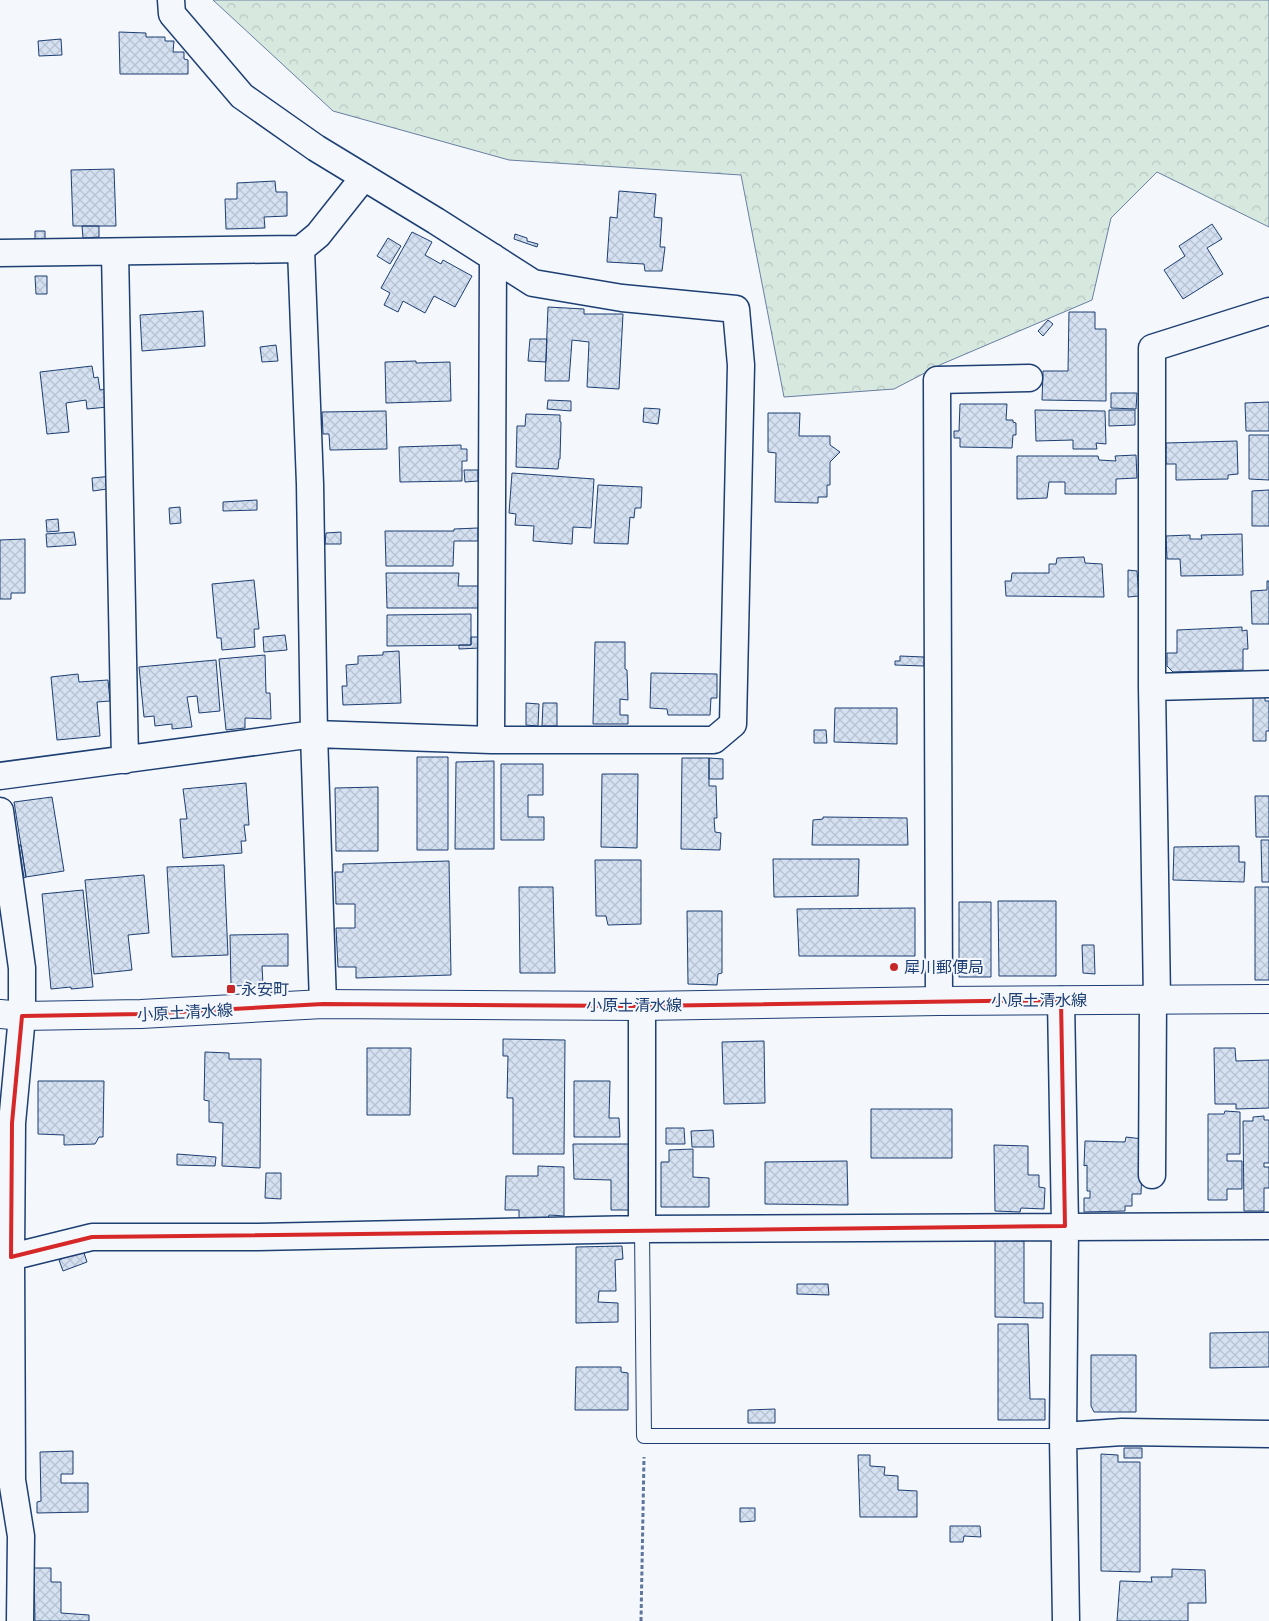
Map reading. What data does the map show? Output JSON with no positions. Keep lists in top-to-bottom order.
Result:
{
  "streets": {
    "main road": ["小原土清水線"]
  },
  "places": {
    "other": ["犀川郵便局"],
    "transit": ["永安町"]
  }
}
